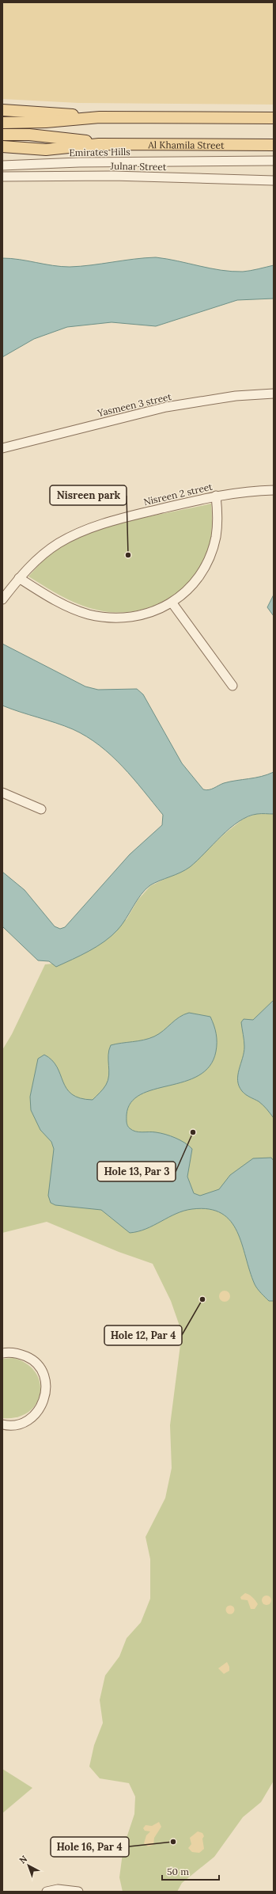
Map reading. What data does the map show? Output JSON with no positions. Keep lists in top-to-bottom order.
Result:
{
  "streets": {
    "main road": ["Al Khamila Street"],
    "street": [
      "Emirates Hills",
      "Julnar Street",
      "Yasmeen 3 street",
      "Nisreen 2 street"
    ]
  },
  "places": [
    "Nisreen park",
    "Hole 13, Par 3",
    "Hole 12, Par 4",
    "Hole 16, Par 4"
  ],
  "scale_bar": "50 m",
  "north": "top left"
}
